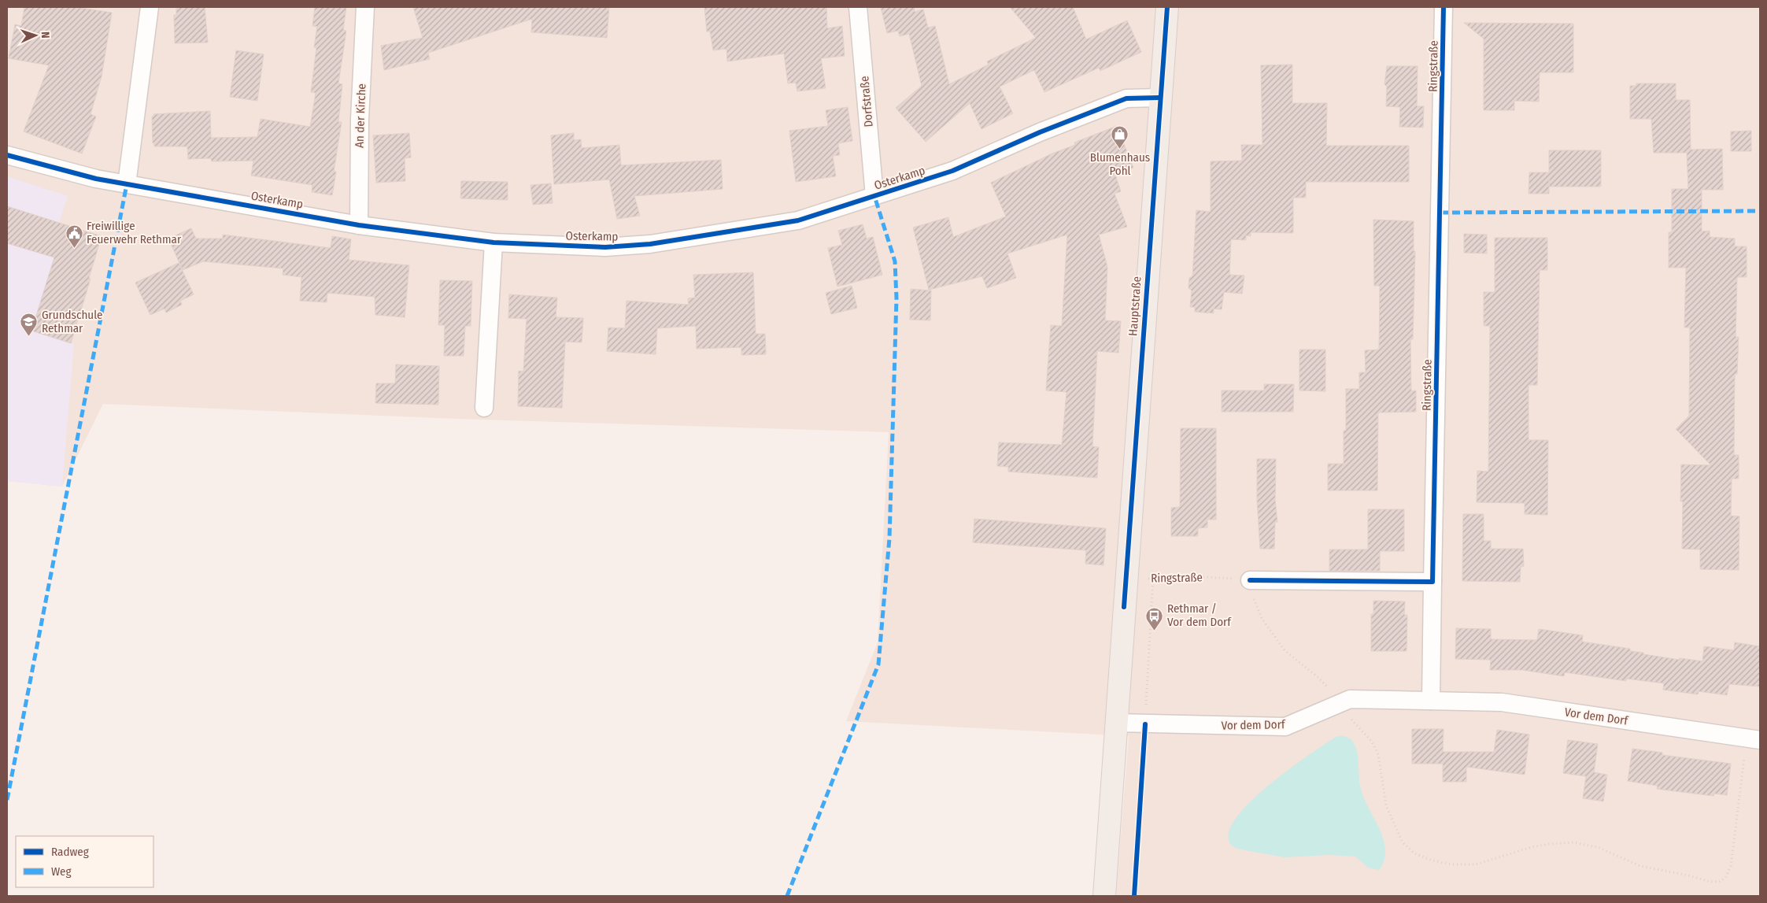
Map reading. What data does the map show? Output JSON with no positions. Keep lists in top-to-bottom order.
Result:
{
  "streets": {
    "main road": ["Hauptstraße"],
    "street": [
      "Ringstraße",
      "Dorfstraße",
      "An der Kirche",
      "Osterkamp",
      "Vor dem Dorf"
    ]
  },
  "crossings": [
    ["Ringstraße", "Hauptstraße"],
    ["Dorfstraße", "Osterkamp"],
    ["An der Kirche", "Osterkamp"],
    ["Osterkamp", "Hauptstraße"],
    ["Hauptstraße", "Vor dem Dorf"]
  ],
  "places": {
    "shop": ["Blumenhaus Pohl"],
    "public building": ["Freiwillige Feuerwehr Rethmar"],
    "school or university": ["Grundschule Rethmar"],
    "bus stop": ["Rethmar / Vor dem Dorf"]
  },
  "legend": ["Radweg", "Weg"],
  "north": "right"
}
